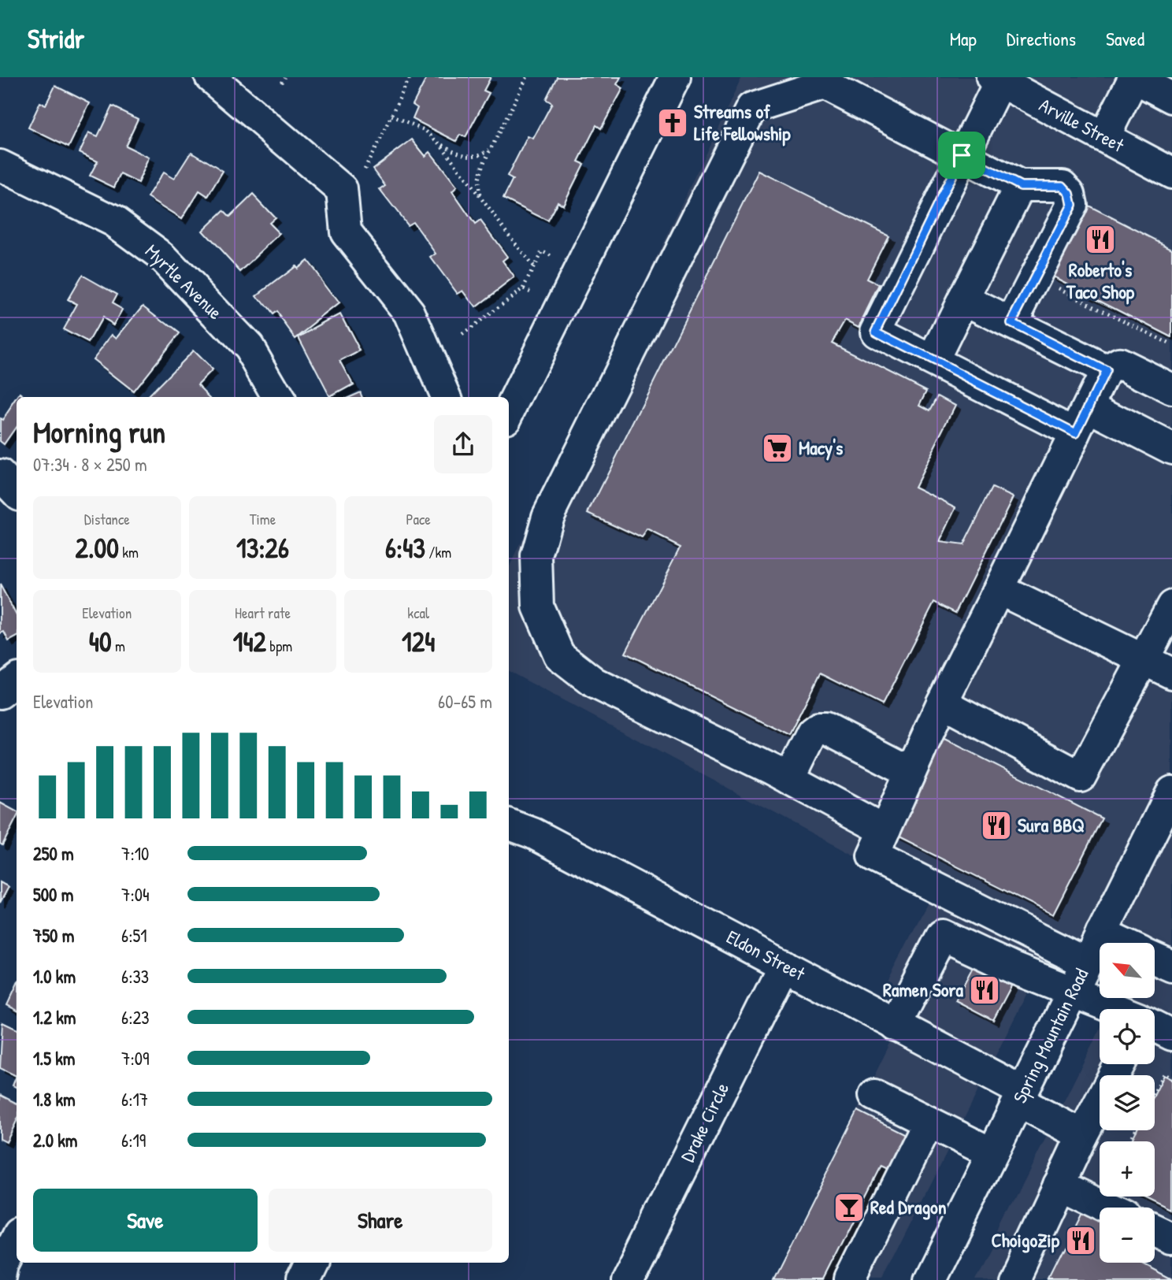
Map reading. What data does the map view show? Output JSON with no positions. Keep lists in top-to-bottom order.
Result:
{
  "streets": {
    "street": [
      "Arville Street",
      "Myrtle Avenue",
      "Eldon Street",
      "Spring Mountain Road",
      "Drake Circle"
    ]
  },
  "crossings": [
    ["Eldon Street", "Spring Mountain Road"],
    ["Eldon Street", "Drake Circle"]
  ],
  "places": {
    "church": ["Streams of Life Fellowship"],
    "restaurant": [
      "Roberto's Taco Shop",
      "Sura BBQ",
      "Ramen Sora",
      "ChoigoZip"
    ],
    "supermarket": ["Macy's"],
    "bar": ["Red Dragon"]
  },
  "north": "top left",
  "page": {
    "header": "Stridr",
    "nav": ["Map", "Directions", "Saved"],
    "heading": ["Morning run", "07:34 · 8 × 250 m"],
    "stats": [
      ["Distance", "2.00 km"],
      ["Time", "13:26"],
      ["Pace", "6:43 /km"],
      ["Elevation", "40 m"],
      ["Heart rate", "142 bpm"],
      ["kcal", "124"]
    ],
    "chart": ["Elevation", "60–65 m"],
    "list": [
      {
        "name": "250 m",
        "note": "7:10"
      },
      {
        "name": "500 m",
        "note": "7:04"
      },
      {
        "name": "750 m",
        "note": "6:51"
      },
      {
        "name": "1.0 km",
        "note": "6:33"
      },
      {
        "name": "1.2 km",
        "note": "6:23"
      },
      {
        "name": "1.5 km",
        "note": "7:09"
      },
      {
        "name": "1.8 km",
        "note": "6:17"
      },
      {
        "name": "2.0 km",
        "note": "6:19"
      }
    ],
    "map_buttons": ["+", "−"],
    "buttons": ["Save", "Share"]
  }
}
